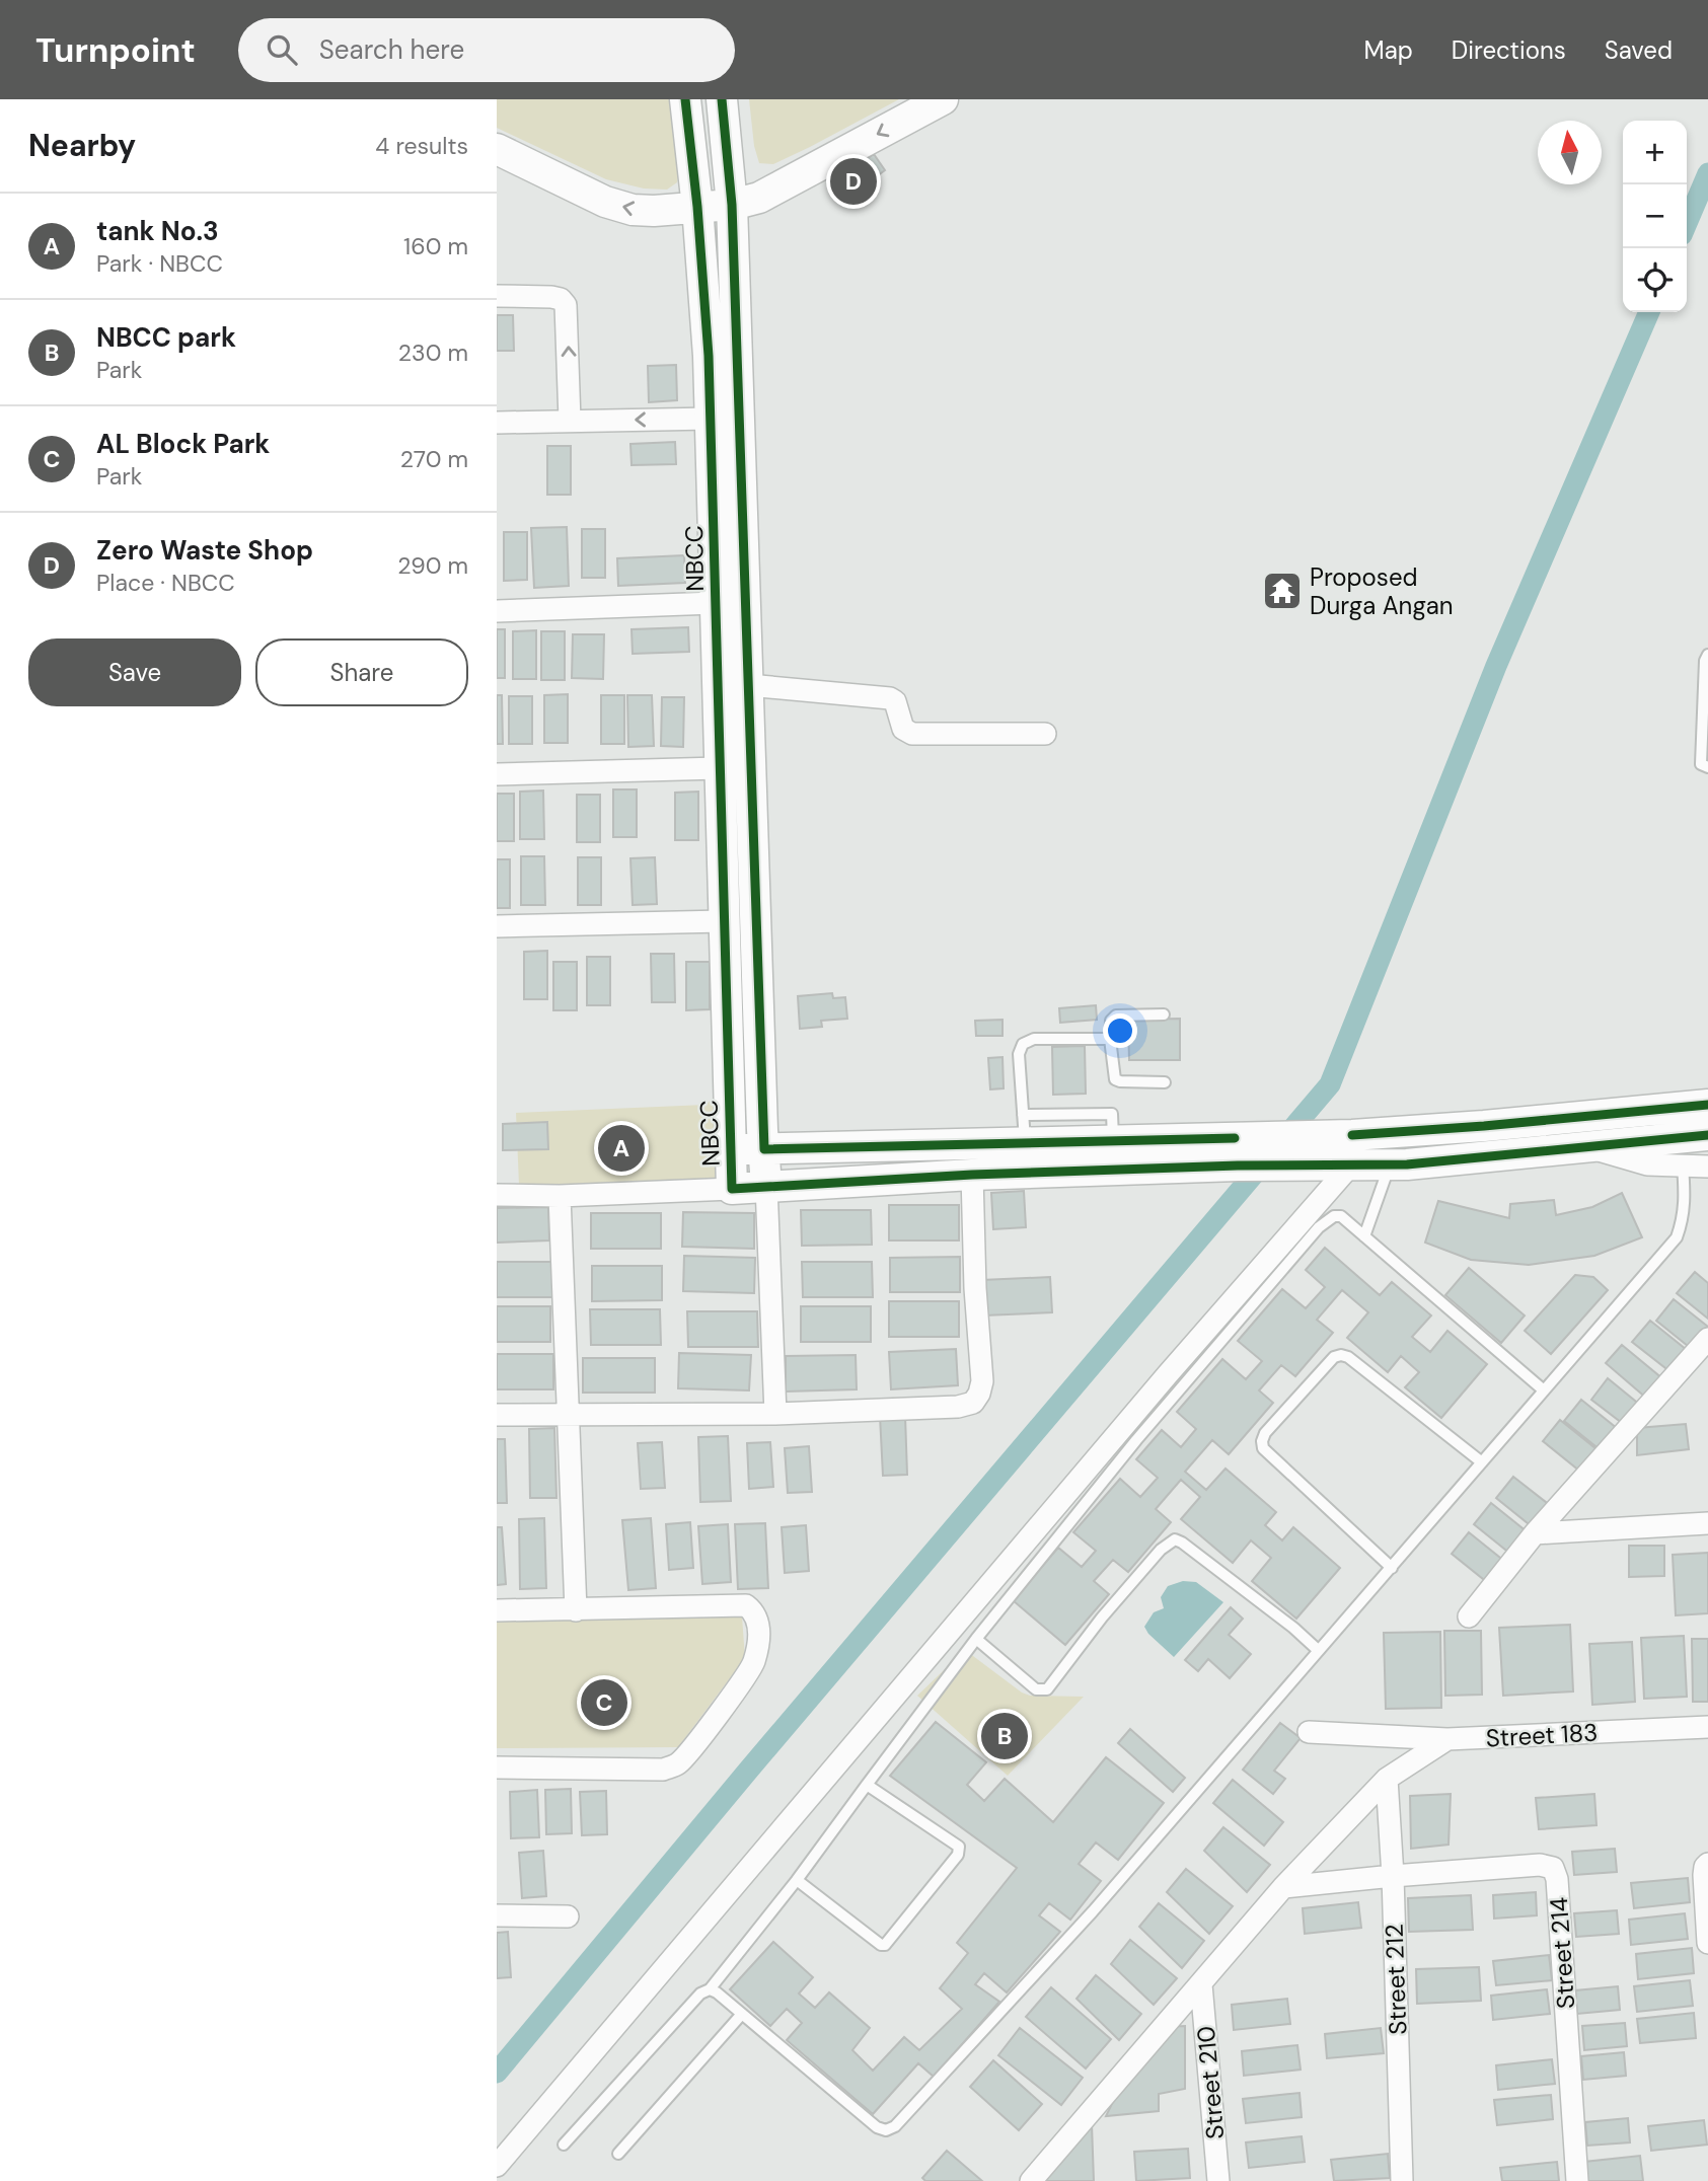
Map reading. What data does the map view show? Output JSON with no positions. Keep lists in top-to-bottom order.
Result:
{
  "streets": {
    "street": [
      "NBCC",
      "Street 183",
      "Street 214",
      "Street 212",
      "Street 210"
    ]
  },
  "crossings": [
    ["Street 214", "Street 212"]
  ],
  "places": {
    "temple": ["Proposed Durga Angan"]
  },
  "north": "top",
  "page": {
    "header": "Turnpoint",
    "search": "Search here",
    "nav": ["Map", "Directions", "Saved"],
    "heading": ["Nearby", "4 results"],
    "map_buttons": ["+", "−"],
    "pins": [
      "D",
      "A",
      "C",
      "B"
    ],
    "list": [
      {
        "mark": "A",
        "name": "tank No.3",
        "note": "Park · NBCC",
        "value": "160 m"
      },
      {
        "mark": "B",
        "name": "NBCC park",
        "note": "Park",
        "value": "230 m"
      },
      {
        "mark": "C",
        "name": "AL Block Park",
        "note": "Park",
        "value": "270 m"
      },
      {
        "mark": "D",
        "name": "Zero Waste Shop",
        "note": "Place · NBCC",
        "value": "290 m"
      }
    ],
    "buttons": ["Save", "Share"]
  }
}
